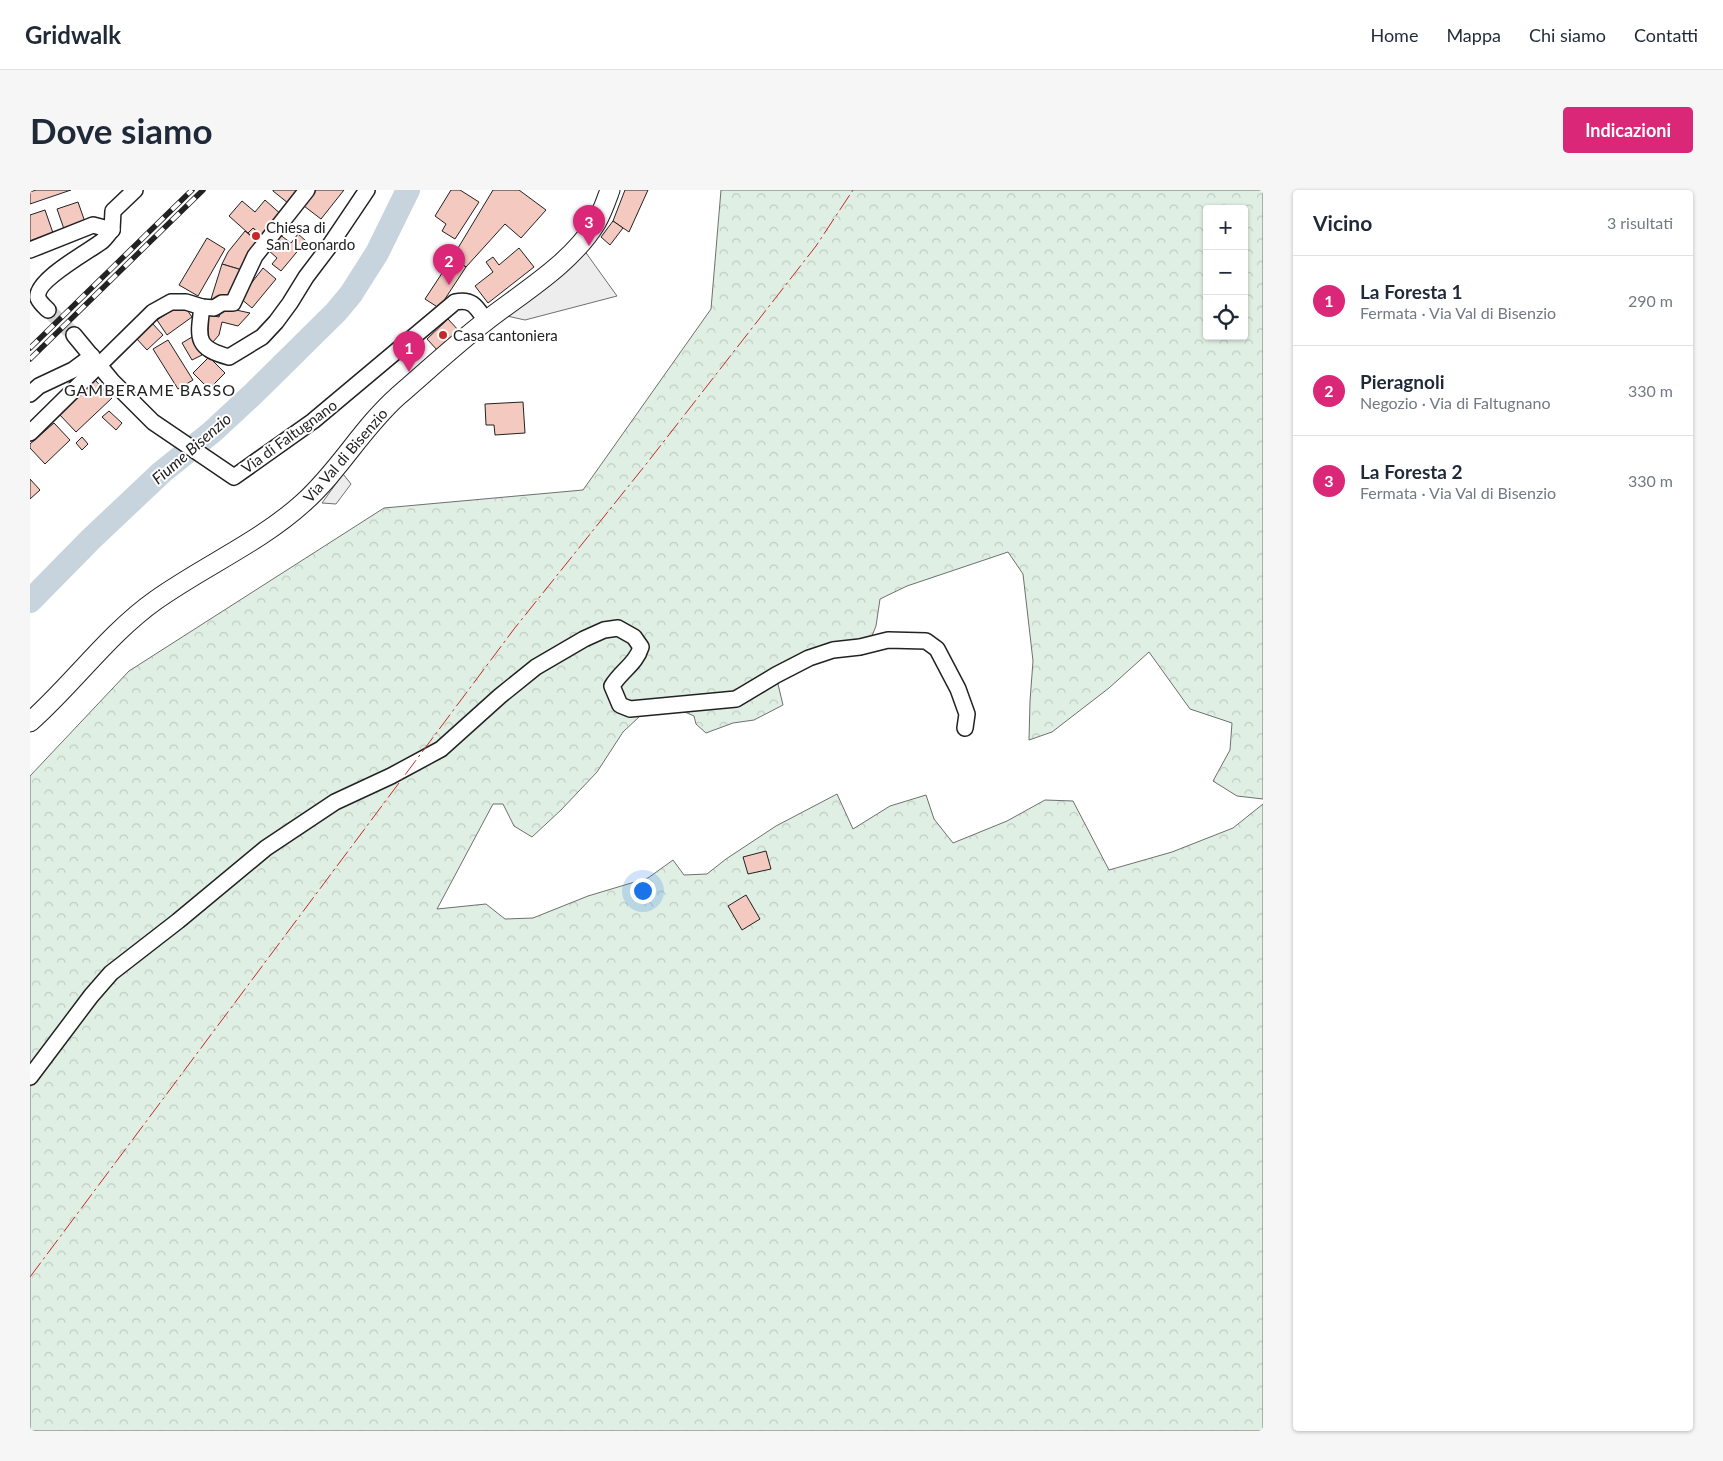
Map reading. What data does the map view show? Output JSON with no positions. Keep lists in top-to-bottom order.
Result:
{
  "streets": {
    "main road": ["Via Val di Bisenzio"],
    "street": ["Via di Faltugnano"]
  },
  "crossings": [
    ["Via di Faltugnano", "Via Val di Bisenzio"]
  ],
  "districts": ["GAMBERAME BASSO"],
  "water": ["Fiume Bisenzio"],
  "places": ["Chiesa di San Leonardo", "Casa cantoniera"],
  "page": {
    "header": "Gridwalk",
    "nav": [
      "Home",
      "Mappa",
      "Chi siamo",
      "Contatti"
    ],
    "buttons": "Indicazioni",
    "title": "Dove siamo",
    "heading": ["Vicino", "3 risultati"],
    "map_buttons": ["+", "−"],
    "pins": ["3", "2", "1"],
    "list": [
      {
        "mark": "1",
        "name": "La Foresta 1",
        "note": "Fermata · Via Val di Bisenzio",
        "value": "290 m"
      },
      {
        "mark": "2",
        "name": "Pieragnoli",
        "note": "Negozio · Via di Faltugnano",
        "value": "330 m"
      },
      {
        "mark": "3",
        "name": "La Foresta 2",
        "note": "Fermata · Via Val di Bisenzio",
        "value": "330 m"
      }
    ]
  }
}
